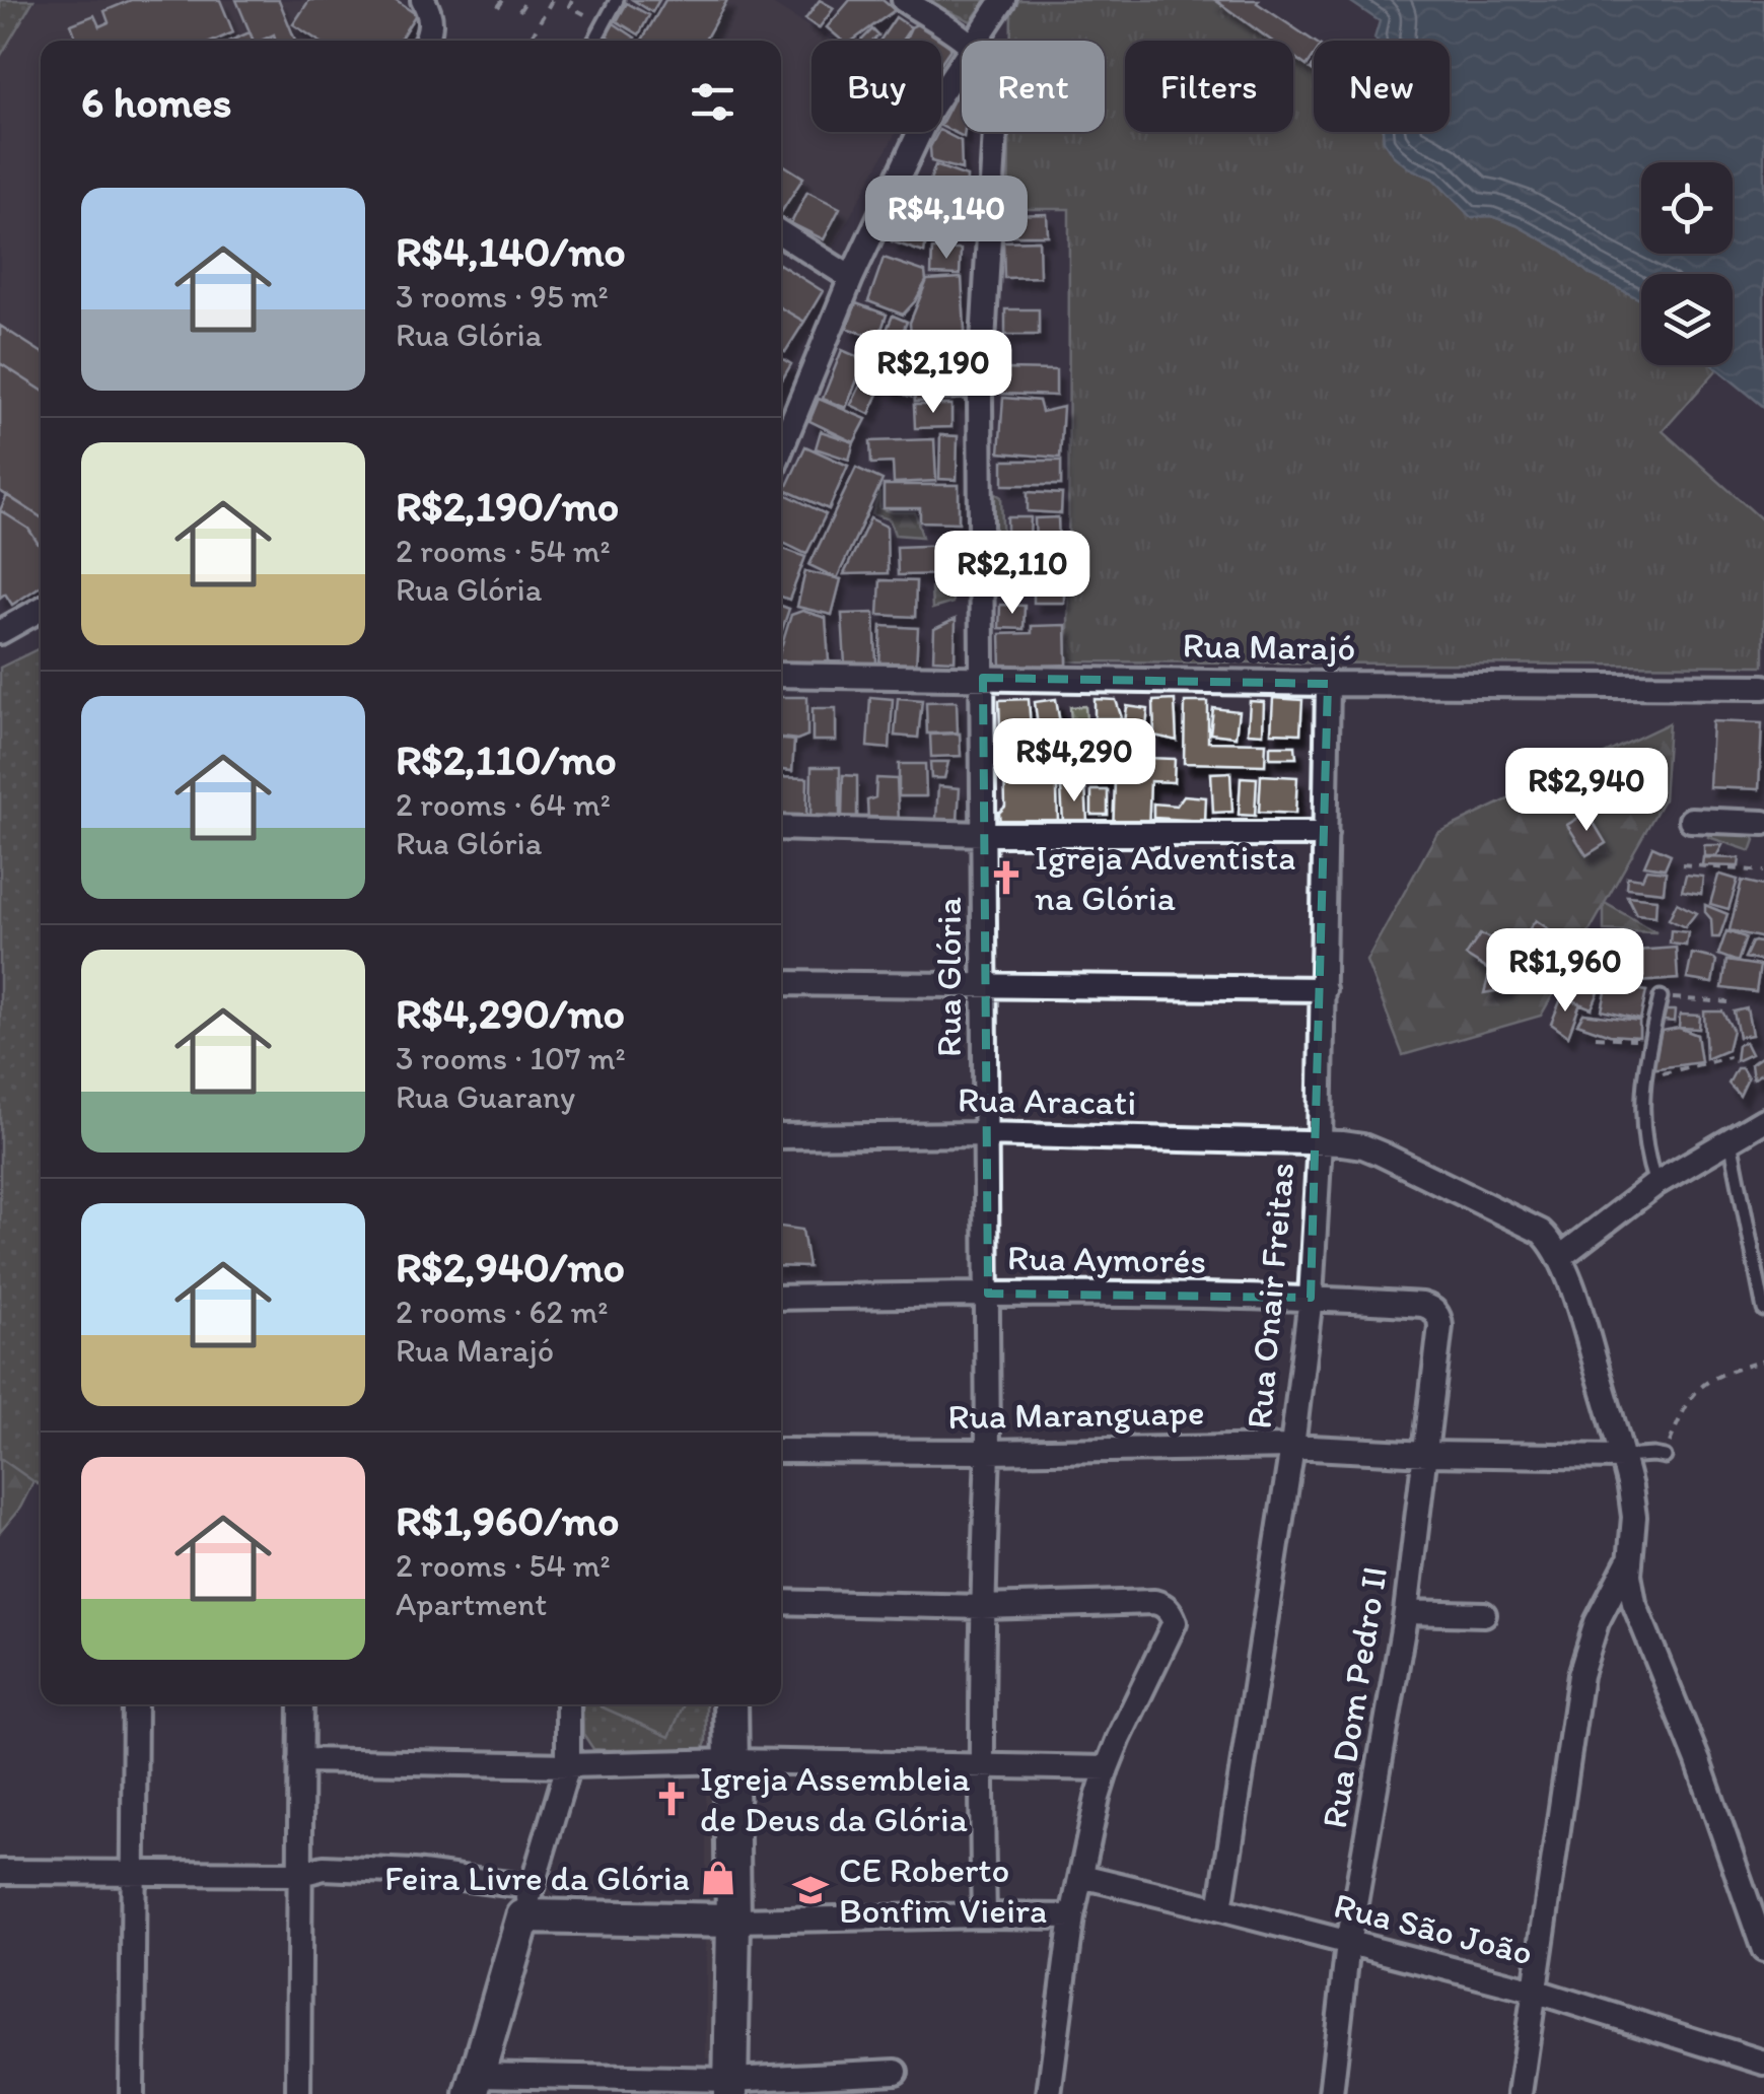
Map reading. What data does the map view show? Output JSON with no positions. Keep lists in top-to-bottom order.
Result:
{
  "streets": {
    "street": [
      "Rua Marajó",
      "Rua Glória",
      "Rua Aracati",
      "Rua Aymorés",
      "Rua Onair Freitas",
      "Rua Maranguape",
      "Rua Dom Pedro II",
      "Rua São João"
    ]
  },
  "crossings": [
    ["Rua Marajó", "Rua Glória"],
    ["Rua Marajó", "Rua Onair Freitas"],
    ["Rua Glória", "Rua Aracati"],
    ["Rua Glória", "Rua Aymorés"],
    ["Rua Glória", "Rua Maranguape"],
    ["Rua Aracati", "Rua Onair Freitas"],
    ["Rua Aymorés", "Rua Onair Freitas"],
    ["Rua Aymorés", "Rua Dom Pedro II"],
    ["Rua Onair Freitas", "Rua Maranguape"],
    ["Rua Onair Freitas", "Rua São João"],
    ["Rua Maranguape", "Rua Dom Pedro II"],
    ["Rua Dom Pedro II", "Rua São João"]
  ],
  "places": {
    "church": ["Igreja Adventista na Glória", "Igreja Assembleia de Deus da Glória"],
    "shop": ["Feira Livre da Glória"],
    "school or university": ["CE Roberto Bonfim Vieira"]
  },
  "page": {
    "chip": [
      "Buy",
      "Rent",
      "Filters",
      "New"
    ],
    "heading": "6 homes",
    "list": [
      {
        "name": "R$4,140/mo",
        "note": "3 rooms · 95 m² · Rua Glória"
      },
      {
        "name": "R$2,190/mo",
        "note": "2 rooms · 54 m² · Rua Glória"
      },
      {
        "name": "R$2,110/mo",
        "note": "2 rooms · 64 m² · Rua Glória"
      },
      {
        "name": "R$4,290/mo",
        "note": "3 rooms · 107 m² · Rua Guarany"
      },
      {
        "name": "R$2,940/mo",
        "note": "2 rooms · 62 m² · Rua Marajó"
      },
      {
        "name": "R$1,960/mo",
        "note": "2 rooms · 54 m² · Apartment"
      }
    ],
    "price": [
      "R$4,140",
      "R$2,190",
      "R$2,110",
      "R$4,290",
      "R$2,940",
      "R$1,960"
    ]
  }
}
